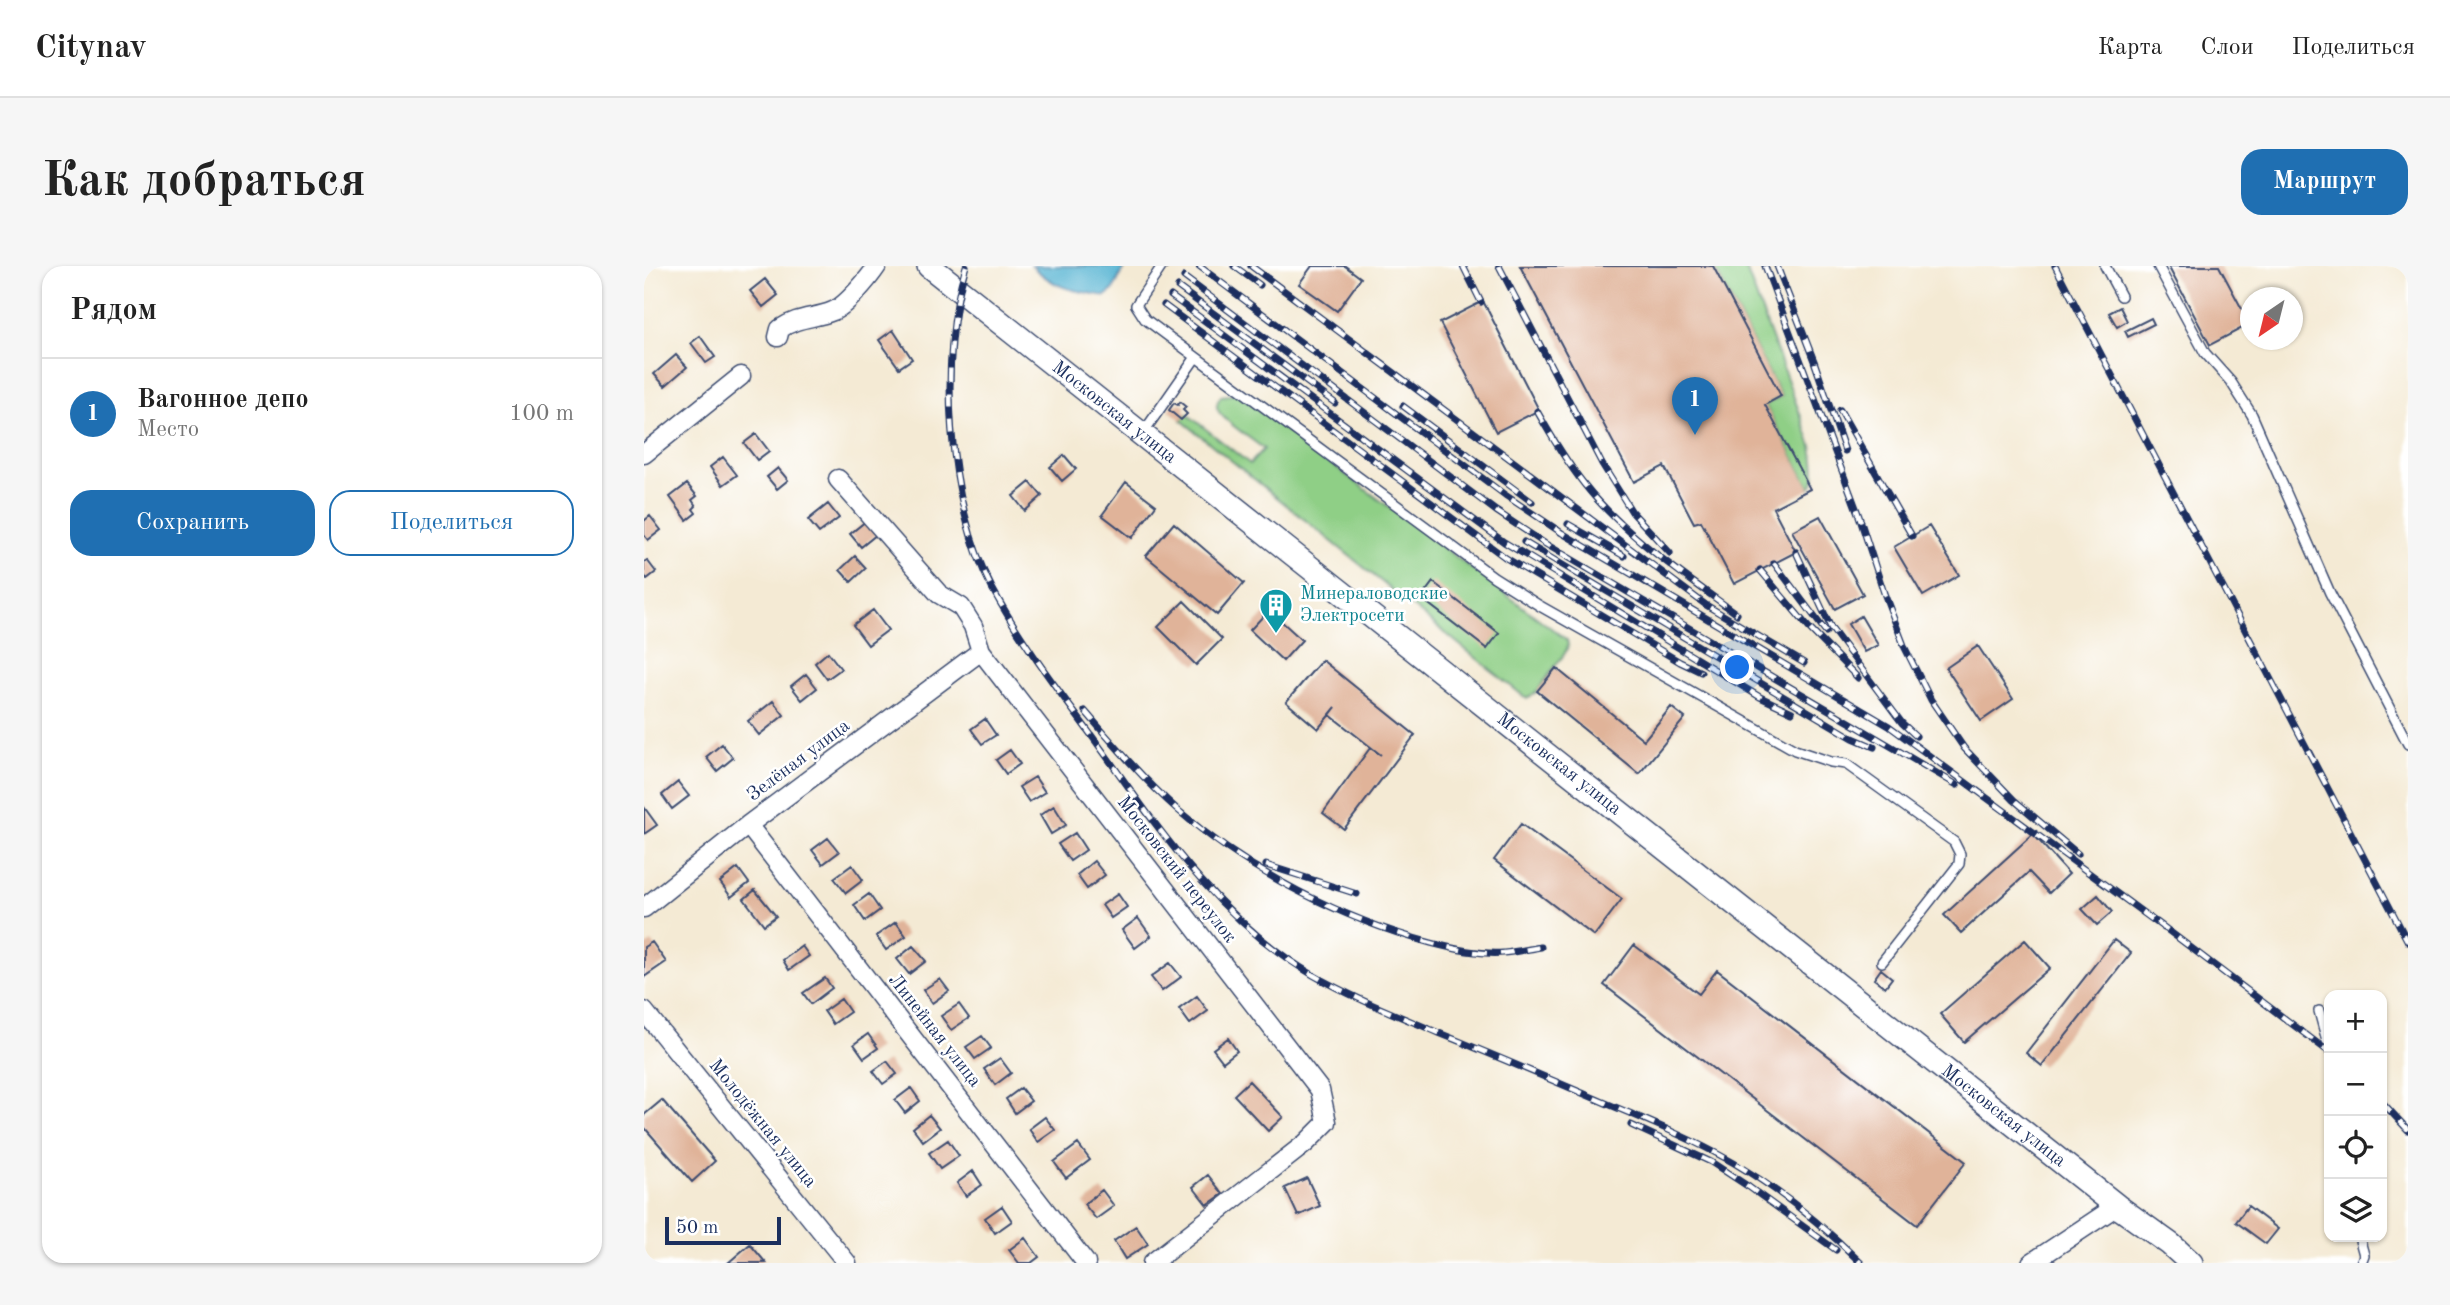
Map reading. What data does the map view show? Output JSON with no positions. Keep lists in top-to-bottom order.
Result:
{
  "streets": {
    "street": [
      "Московская улица",
      "Зелёная улица",
      "Московский переулок",
      "Линейная улица",
      "Молодёжная улица"
    ]
  },
  "crossings": [
    ["Зелёная улица", "Московский переулок"],
    ["Зелёная улица", "Линейная улица"]
  ],
  "places": {
    "building": ["Минераловодские Электросети"]
  },
  "scale_bar": "50 m",
  "north": "bottom left",
  "page": {
    "header": "Citynav",
    "nav": ["Карта", "Слои", "Поделиться"],
    "buttons": [
      "Маршрут",
      ["Сохранить", "Поделиться"]
    ],
    "title": "Как добраться",
    "heading": "Рядом",
    "list": [
      {
        "mark": "1",
        "name": "Вагонное депо",
        "note": "Место",
        "value": "100 m"
      }
    ],
    "pins": "1",
    "map_buttons": ["+", "−"],
    "scale": "50 m"
  }
}
